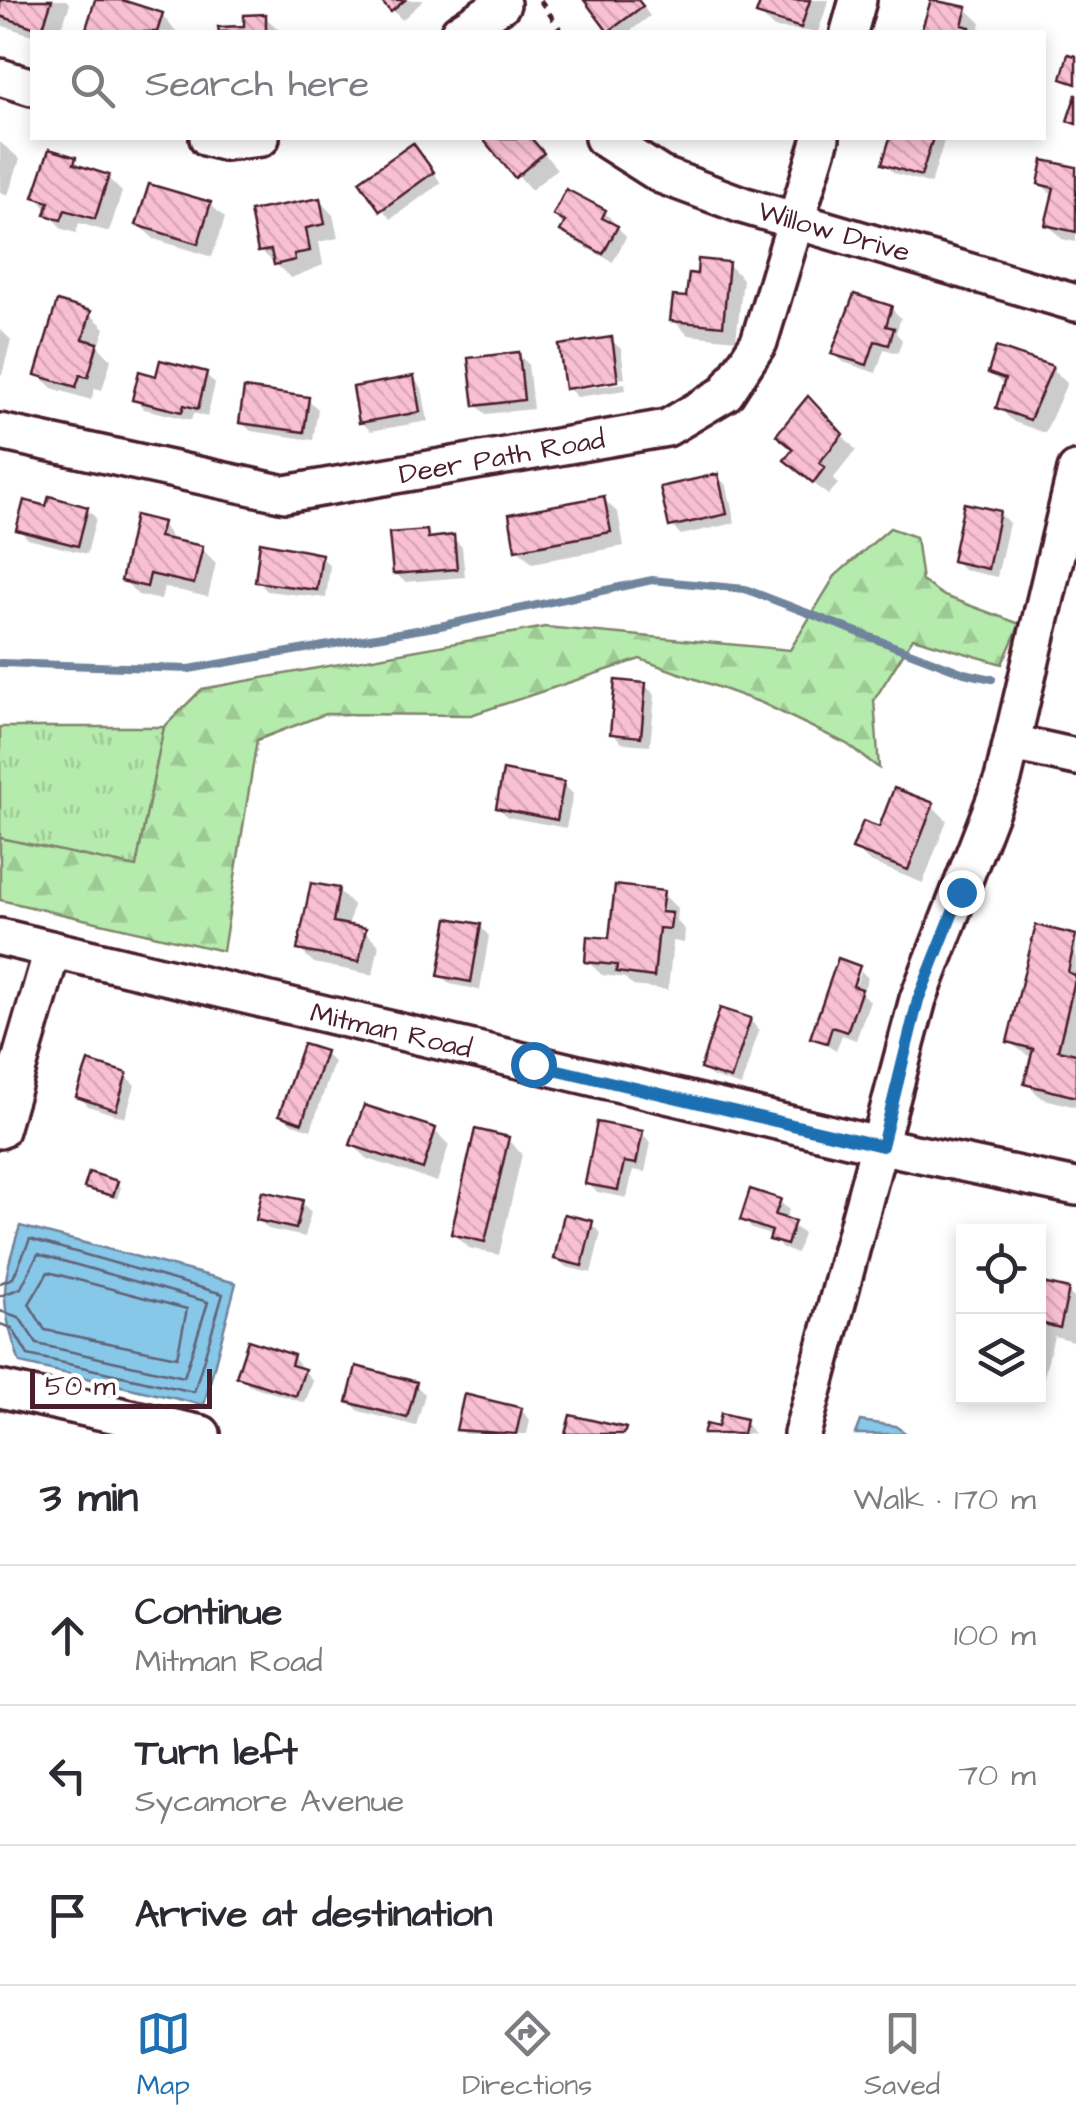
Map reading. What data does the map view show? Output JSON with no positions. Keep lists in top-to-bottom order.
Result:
{
  "streets": {
    "street": ["Willow Drive", "Deer Path Road", "Mitman Road"]
  },
  "crossings": [
    ["Willow Drive", "Deer Path Road"]
  ],
  "scale_bar": "50 m",
  "page": {
    "search": "Search here",
    "scale": "50 m",
    "heading": ["3 min", "Walk · 170 m"],
    "list": [
      ["Continue", "Mitman Road", "100 m"],
      ["Turn left", "Sycamore Avenue", "70 m"],
      "Arrive at destination"
    ],
    "nav": ["Map", "Directions", "Saved"]
  }
}
